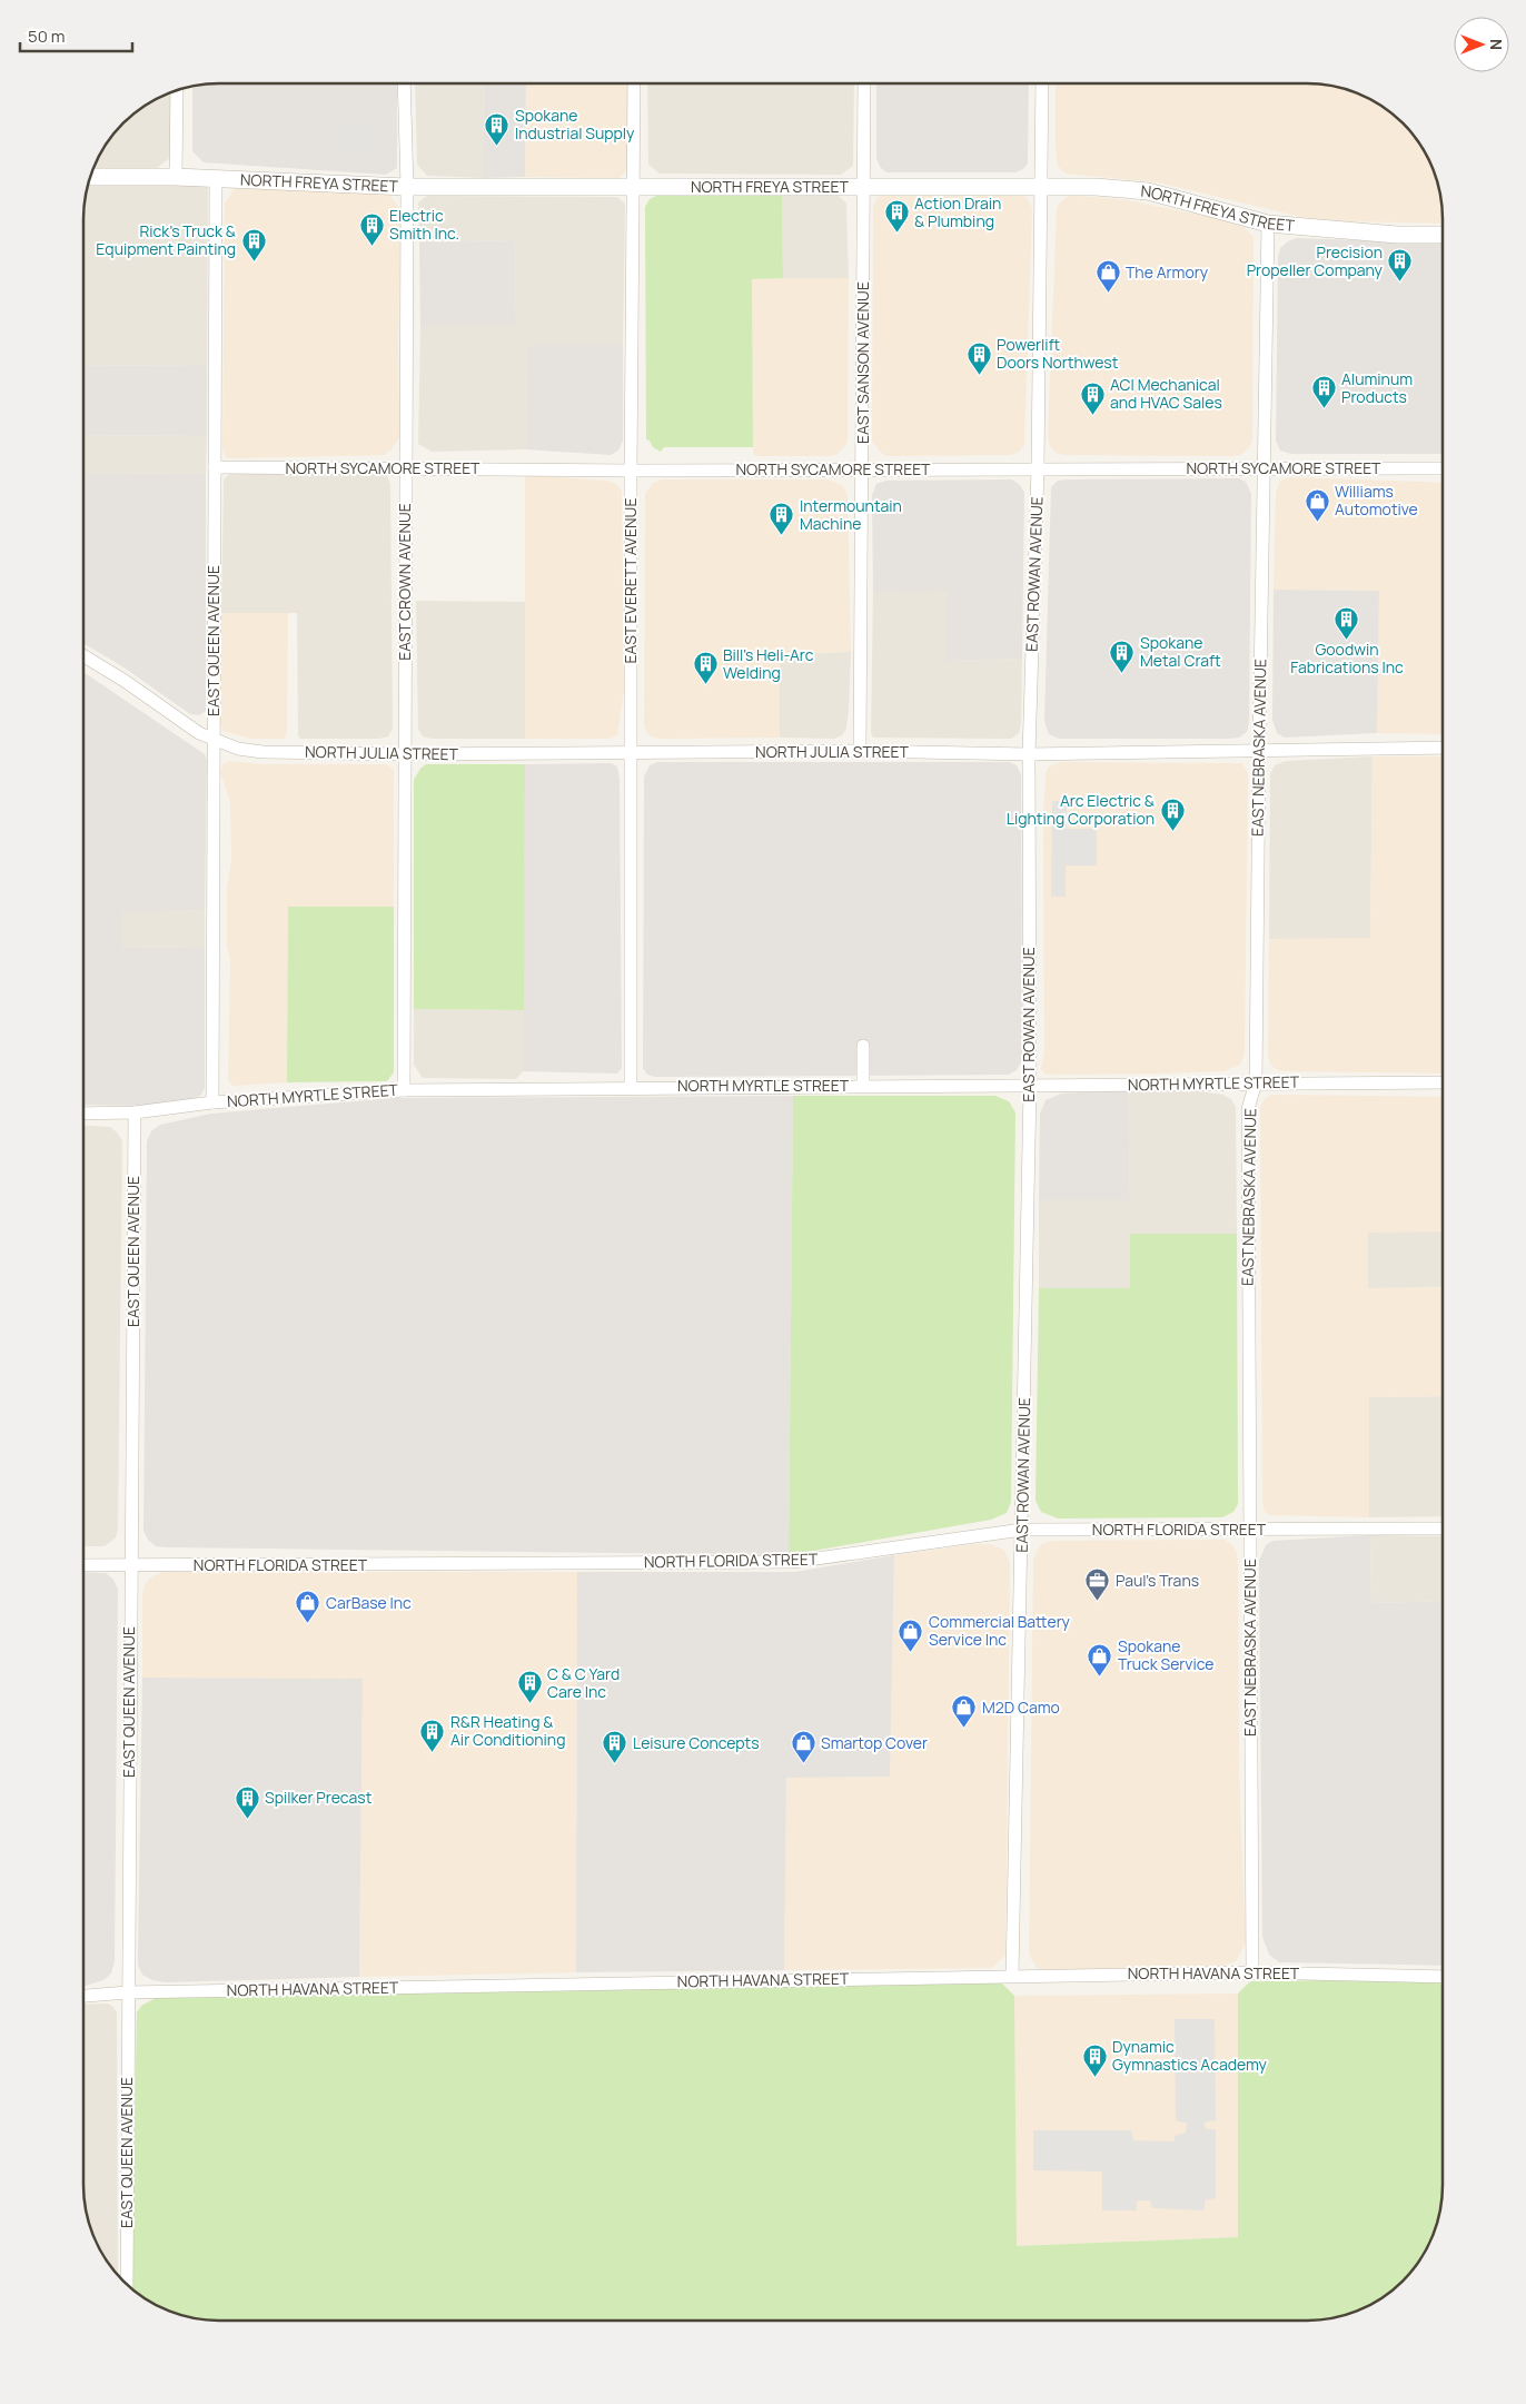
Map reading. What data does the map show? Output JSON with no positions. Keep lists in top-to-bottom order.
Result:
{
  "streets": {
    "street": [
      "NORTH FREYA STREET",
      "EAST SANSON AVENUE",
      "NORTH SYCAMORE STREET",
      "EAST ROWAN AVENUE",
      "EAST EVERETT AVENUE",
      "EAST CROWN AVENUE",
      "EAST QUEEN AVENUE",
      "EAST NEBRASKA AVENUE",
      "NORTH JULIA STREET",
      "NORTH MYRTLE STREET",
      "NORTH FLORIDA STREET",
      "NORTH HAVANA STREET"
    ]
  },
  "crossings": [
    ["NORTH FREYA STREET", "EAST SANSON AVENUE"],
    ["NORTH FREYA STREET", "EAST ROWAN AVENUE"],
    ["NORTH FREYA STREET", "EAST EVERETT AVENUE"],
    ["NORTH FREYA STREET", "EAST CROWN AVENUE"],
    ["NORTH FREYA STREET", "EAST QUEEN AVENUE"],
    ["NORTH FREYA STREET", "EAST NEBRASKA AVENUE"],
    ["EAST SANSON AVENUE", "NORTH SYCAMORE STREET"],
    ["EAST SANSON AVENUE", "NORTH JULIA STREET"],
    ["NORTH SYCAMORE STREET", "EAST ROWAN AVENUE"],
    ["NORTH SYCAMORE STREET", "EAST EVERETT AVENUE"],
    ["NORTH SYCAMORE STREET", "EAST CROWN AVENUE"],
    ["NORTH SYCAMORE STREET", "EAST QUEEN AVENUE"],
    ["NORTH SYCAMORE STREET", "EAST NEBRASKA AVENUE"],
    ["EAST ROWAN AVENUE", "NORTH JULIA STREET"],
    ["EAST ROWAN AVENUE", "NORTH MYRTLE STREET"],
    ["EAST ROWAN AVENUE", "NORTH FLORIDA STREET"],
    ["EAST ROWAN AVENUE", "NORTH HAVANA STREET"],
    ["EAST EVERETT AVENUE", "NORTH JULIA STREET"],
    ["EAST EVERETT AVENUE", "NORTH MYRTLE STREET"],
    ["EAST CROWN AVENUE", "NORTH JULIA STREET"],
    ["EAST CROWN AVENUE", "NORTH MYRTLE STREET"],
    ["EAST QUEEN AVENUE", "NORTH JULIA STREET"],
    ["EAST QUEEN AVENUE", "NORTH MYRTLE STREET"],
    ["EAST QUEEN AVENUE", "NORTH FLORIDA STREET"],
    ["EAST QUEEN AVENUE", "NORTH HAVANA STREET"],
    ["EAST NEBRASKA AVENUE", "NORTH JULIA STREET"],
    ["EAST NEBRASKA AVENUE", "NORTH MYRTLE STREET"],
    ["EAST NEBRASKA AVENUE", "NORTH FLORIDA STREET"],
    ["EAST NEBRASKA AVENUE", "NORTH HAVANA STREET"]
  ],
  "places": {
    "building": [
      "Spokane Industrial Supply",
      "Action Drain & Plumbing",
      "Electric Smith Inc.",
      "Rick's Truck & Equipment Painting",
      "Precision Propeller Company",
      "Powerlift Doors Northwest",
      "Aluminum Products",
      "ACI Mechanical and HVAC Sales",
      "Intermountain Machine",
      "Goodwin Fabrications Inc",
      "Spokane Metal Craft",
      "Bill's Heli-Arc Welding",
      "Arc Electric & Lighting Corporation",
      "C & C Yard Care Inc",
      "R&R Heating & Air Conditioning",
      "Leisure Concepts",
      "Spilker Precast",
      "Dynamic Gymnastics Academy"
    ],
    "shop": [
      "The Armory",
      "Williams Automotive",
      "CarBase Inc",
      "Commercial Battery Service Inc",
      "Spokane Truck Service",
      "M2D Camo",
      "Smartop Cover"
    ],
    "office": ["Paul's Trans"]
  },
  "scale_bar": "50 m",
  "north": "right"
}
